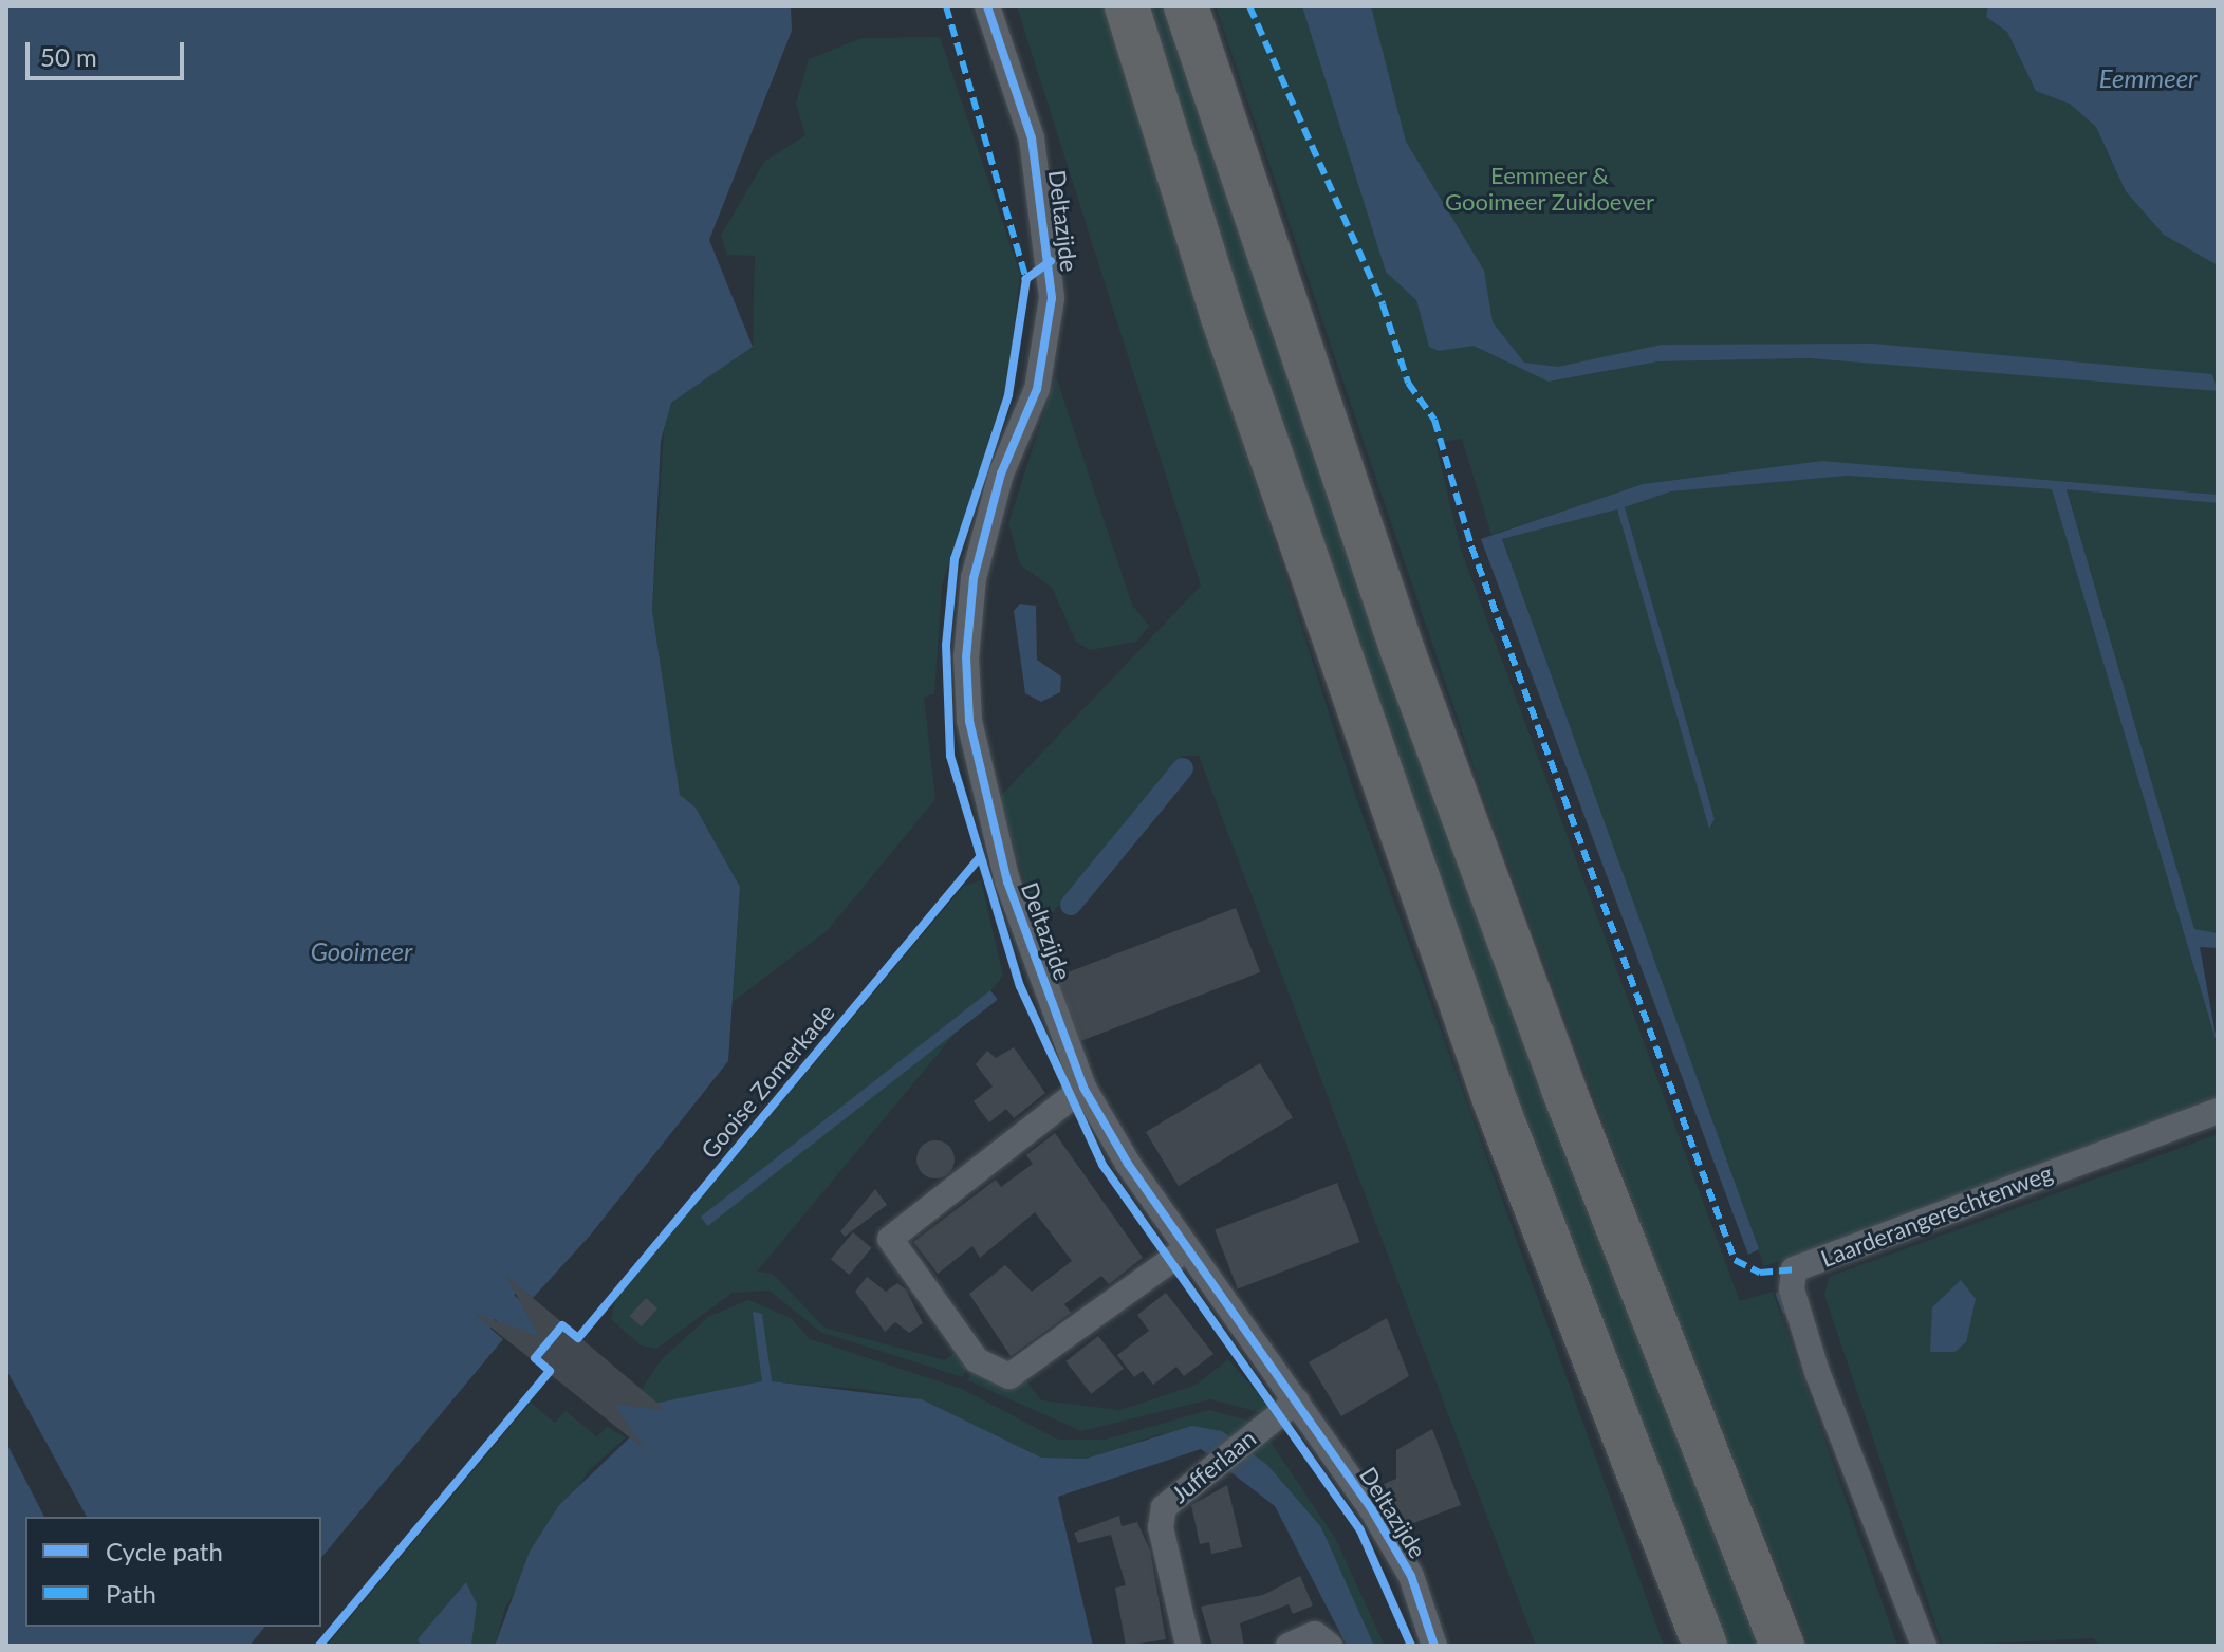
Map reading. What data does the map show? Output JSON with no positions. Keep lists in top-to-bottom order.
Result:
{
  "streets": {
    "street": ["Deltazijde", "Laarderangerechtenweg", "Jufferlaan"],
    "cycle path": ["Gooise Zomerkade"]
  },
  "crossings": [
    ["Deltazijde", "Jufferlaan"]
  ],
  "water": ["Eemmeer", "Gooimeer"],
  "parks": ["Eemmeer & Gooimeer Zuidoever"],
  "legend": ["Cycle path", "Path"],
  "scale_bar": "50 m"
}
